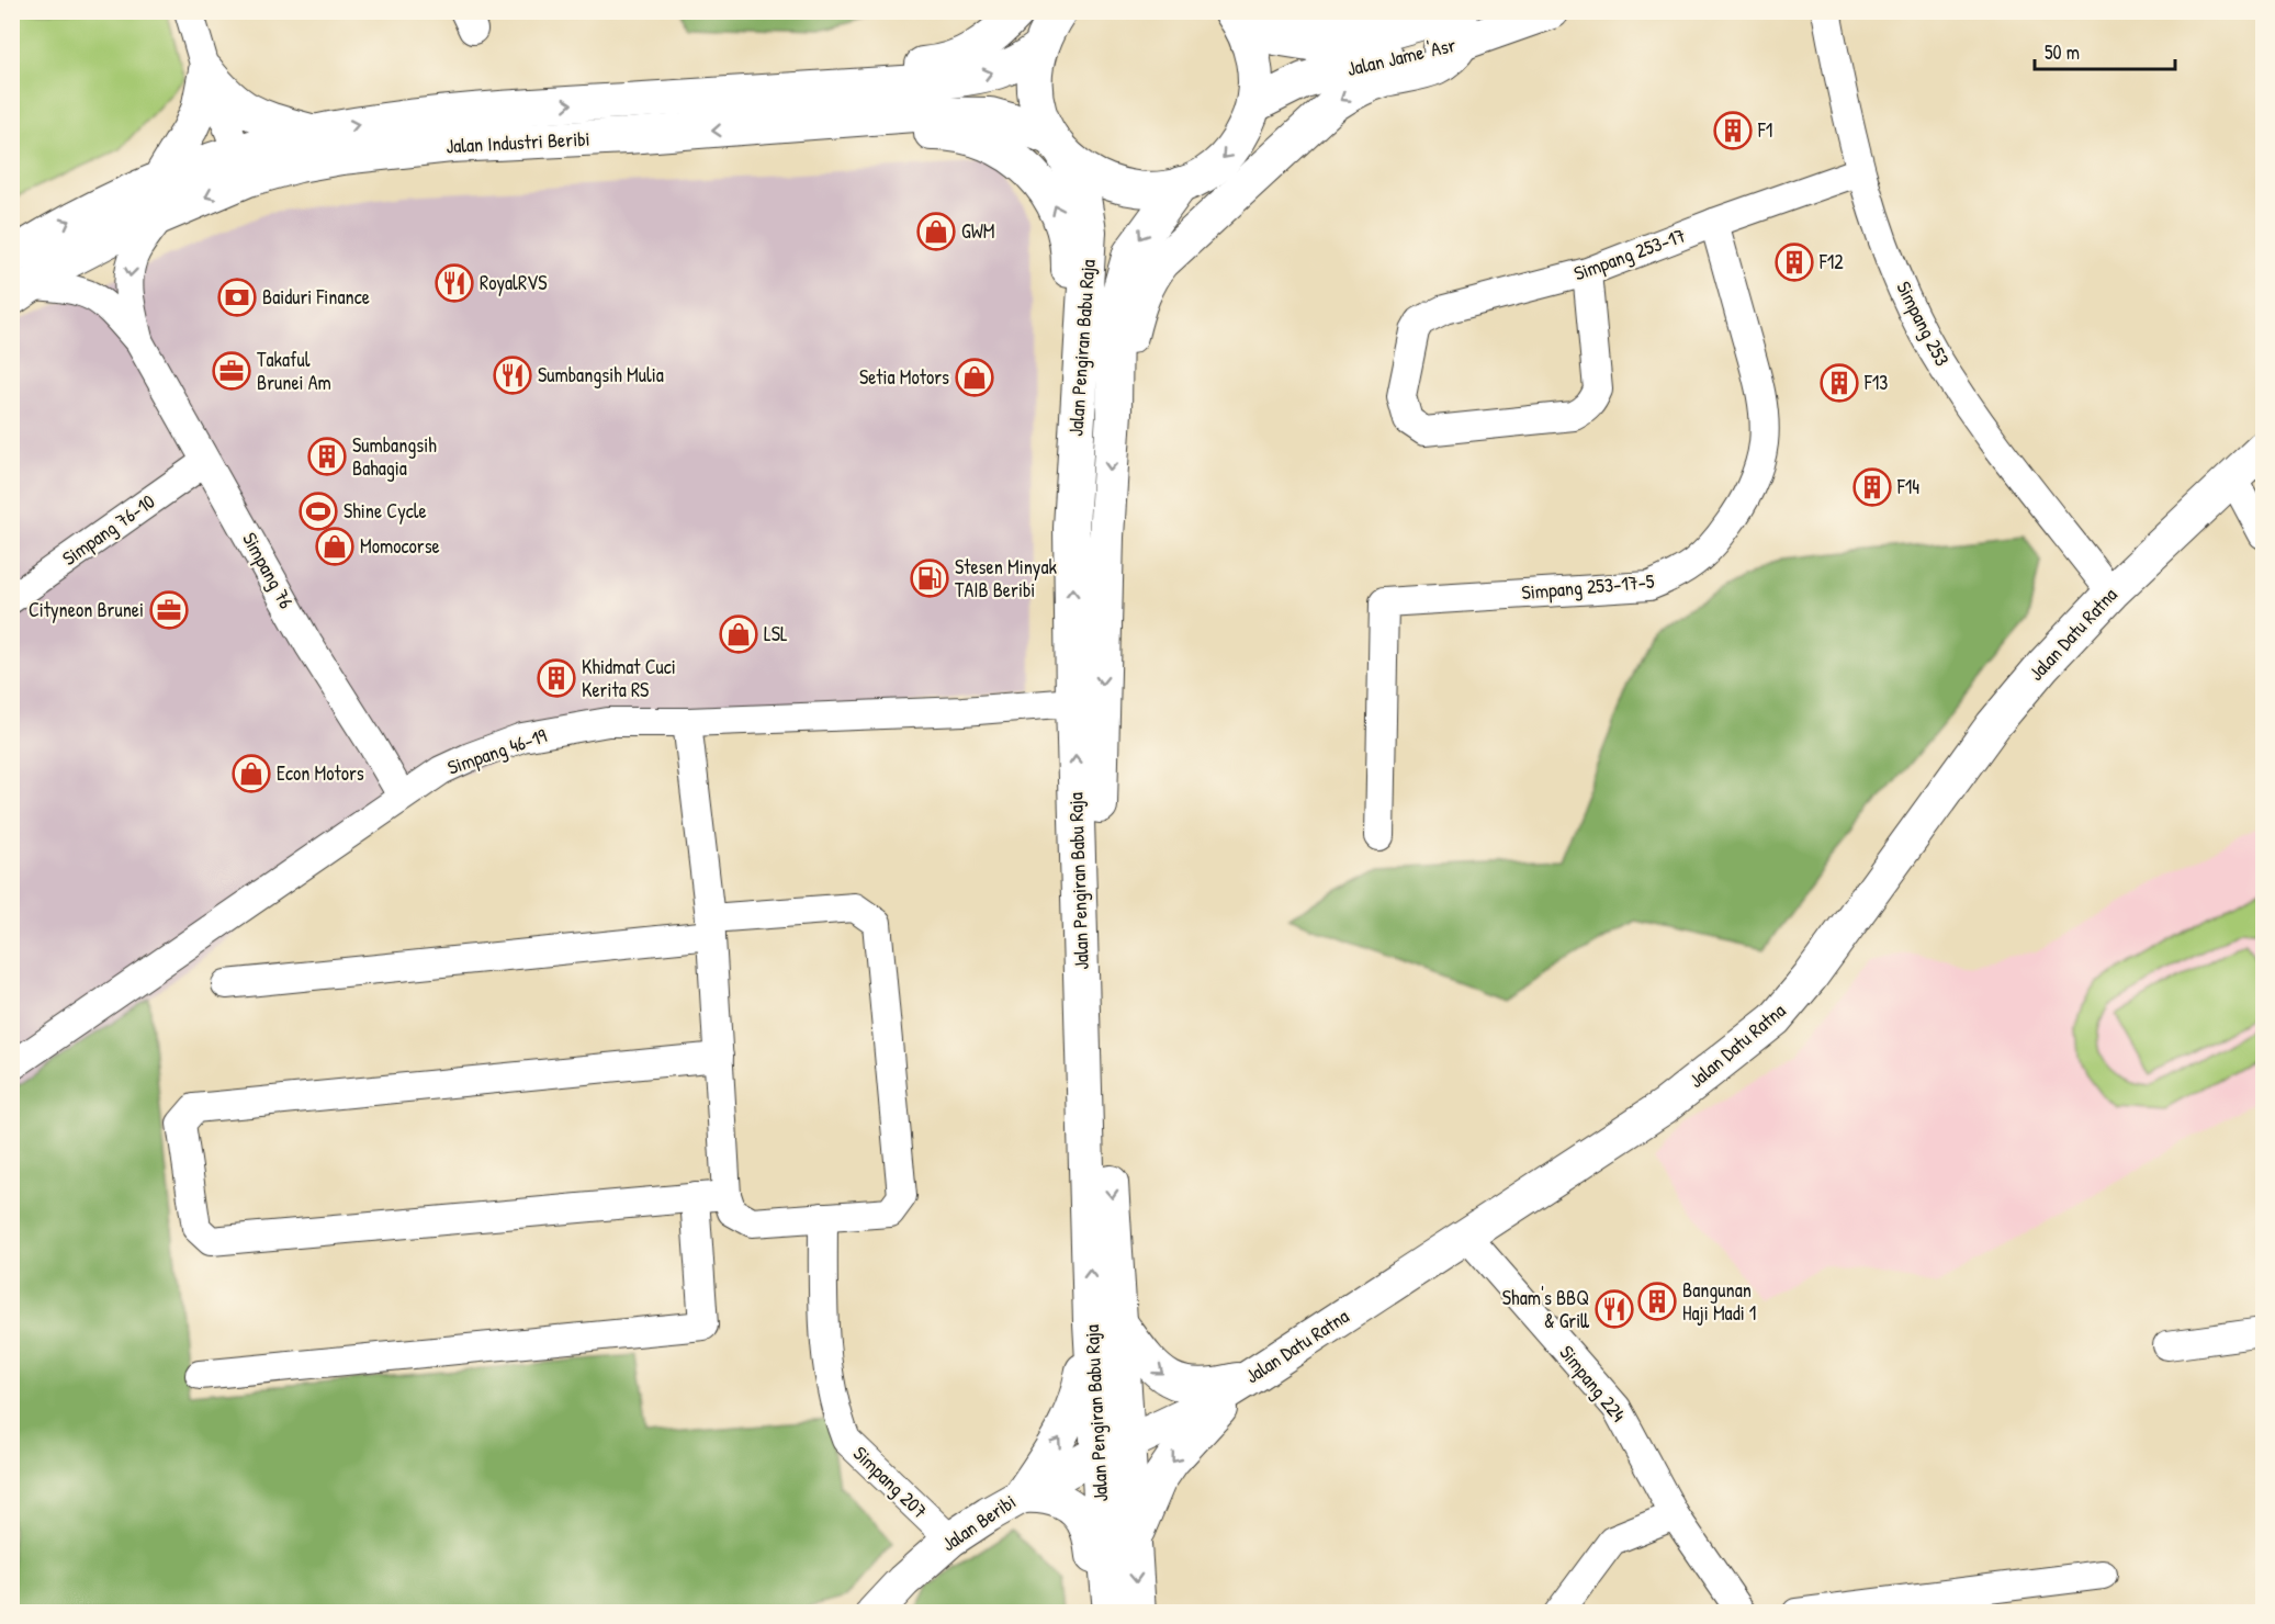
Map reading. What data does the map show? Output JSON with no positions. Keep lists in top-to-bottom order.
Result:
{
  "streets": {
    "main road": [
      "Jalan Jame 'Asr",
      "Jalan Industri Beribi",
      "Jalan Pengiran Babu Raja",
      "Jalan Datu Ratna",
      "Jalan Beribi"
    ],
    "street": [
      "Simpang 253-17",
      "Simpang 253",
      "Simpang 76-10",
      "Simpang 76",
      "Simpang 253-17-5",
      "Simpang 46-19",
      "Simpang 224",
      "Simpang 207"
    ]
  },
  "crossings": [
    ["Jalan Industri Beribi", "Jalan Pengiran Babu Raja"],
    ["Jalan Industri Beribi", "Simpang 76"],
    ["Simpang 253-17", "Simpang 253"],
    ["Simpang 253-17", "Simpang 253-17-5"],
    ["Simpang 253", "Jalan Datu Ratna"],
    ["Jalan Pengiran Babu Raja", "Jalan Datu Ratna"],
    ["Jalan Pengiran Babu Raja", "Simpang 46-19"],
    ["Jalan Pengiran Babu Raja", "Jalan Beribi"],
    ["Simpang 76-10", "Simpang 76"],
    ["Simpang 76", "Simpang 46-19"],
    ["Jalan Datu Ratna", "Simpang 224"],
    ["Jalan Datu Ratna", "Jalan Beribi"],
    ["Simpang 207", "Jalan Beribi"]
  ],
  "places": {
    "building": [
      "F1",
      "F12",
      "F13",
      "Sumbangsih Bahagia",
      "F14",
      "Khidmat Cuci Kerita RS",
      "Bangunan Haji Madi 1"
    ],
    "shop": [
      "GWM",
      "Setia Motors",
      "Momocorse",
      "LSL",
      "Econ Motors"
    ],
    "restaurant": ["RoyalRVS", "Sumbangsih Mulia", "Sham's BBQ & Grill"],
    "bank": ["Baiduri Finance"],
    "office": ["Takaful Brunei Am", "Cityneon Brunei"],
    "sports": ["Shine Cycle"],
    "fuel station": ["Stesen Minyak TAIB Beribi"]
  },
  "scale_bar": "50 m"
}
